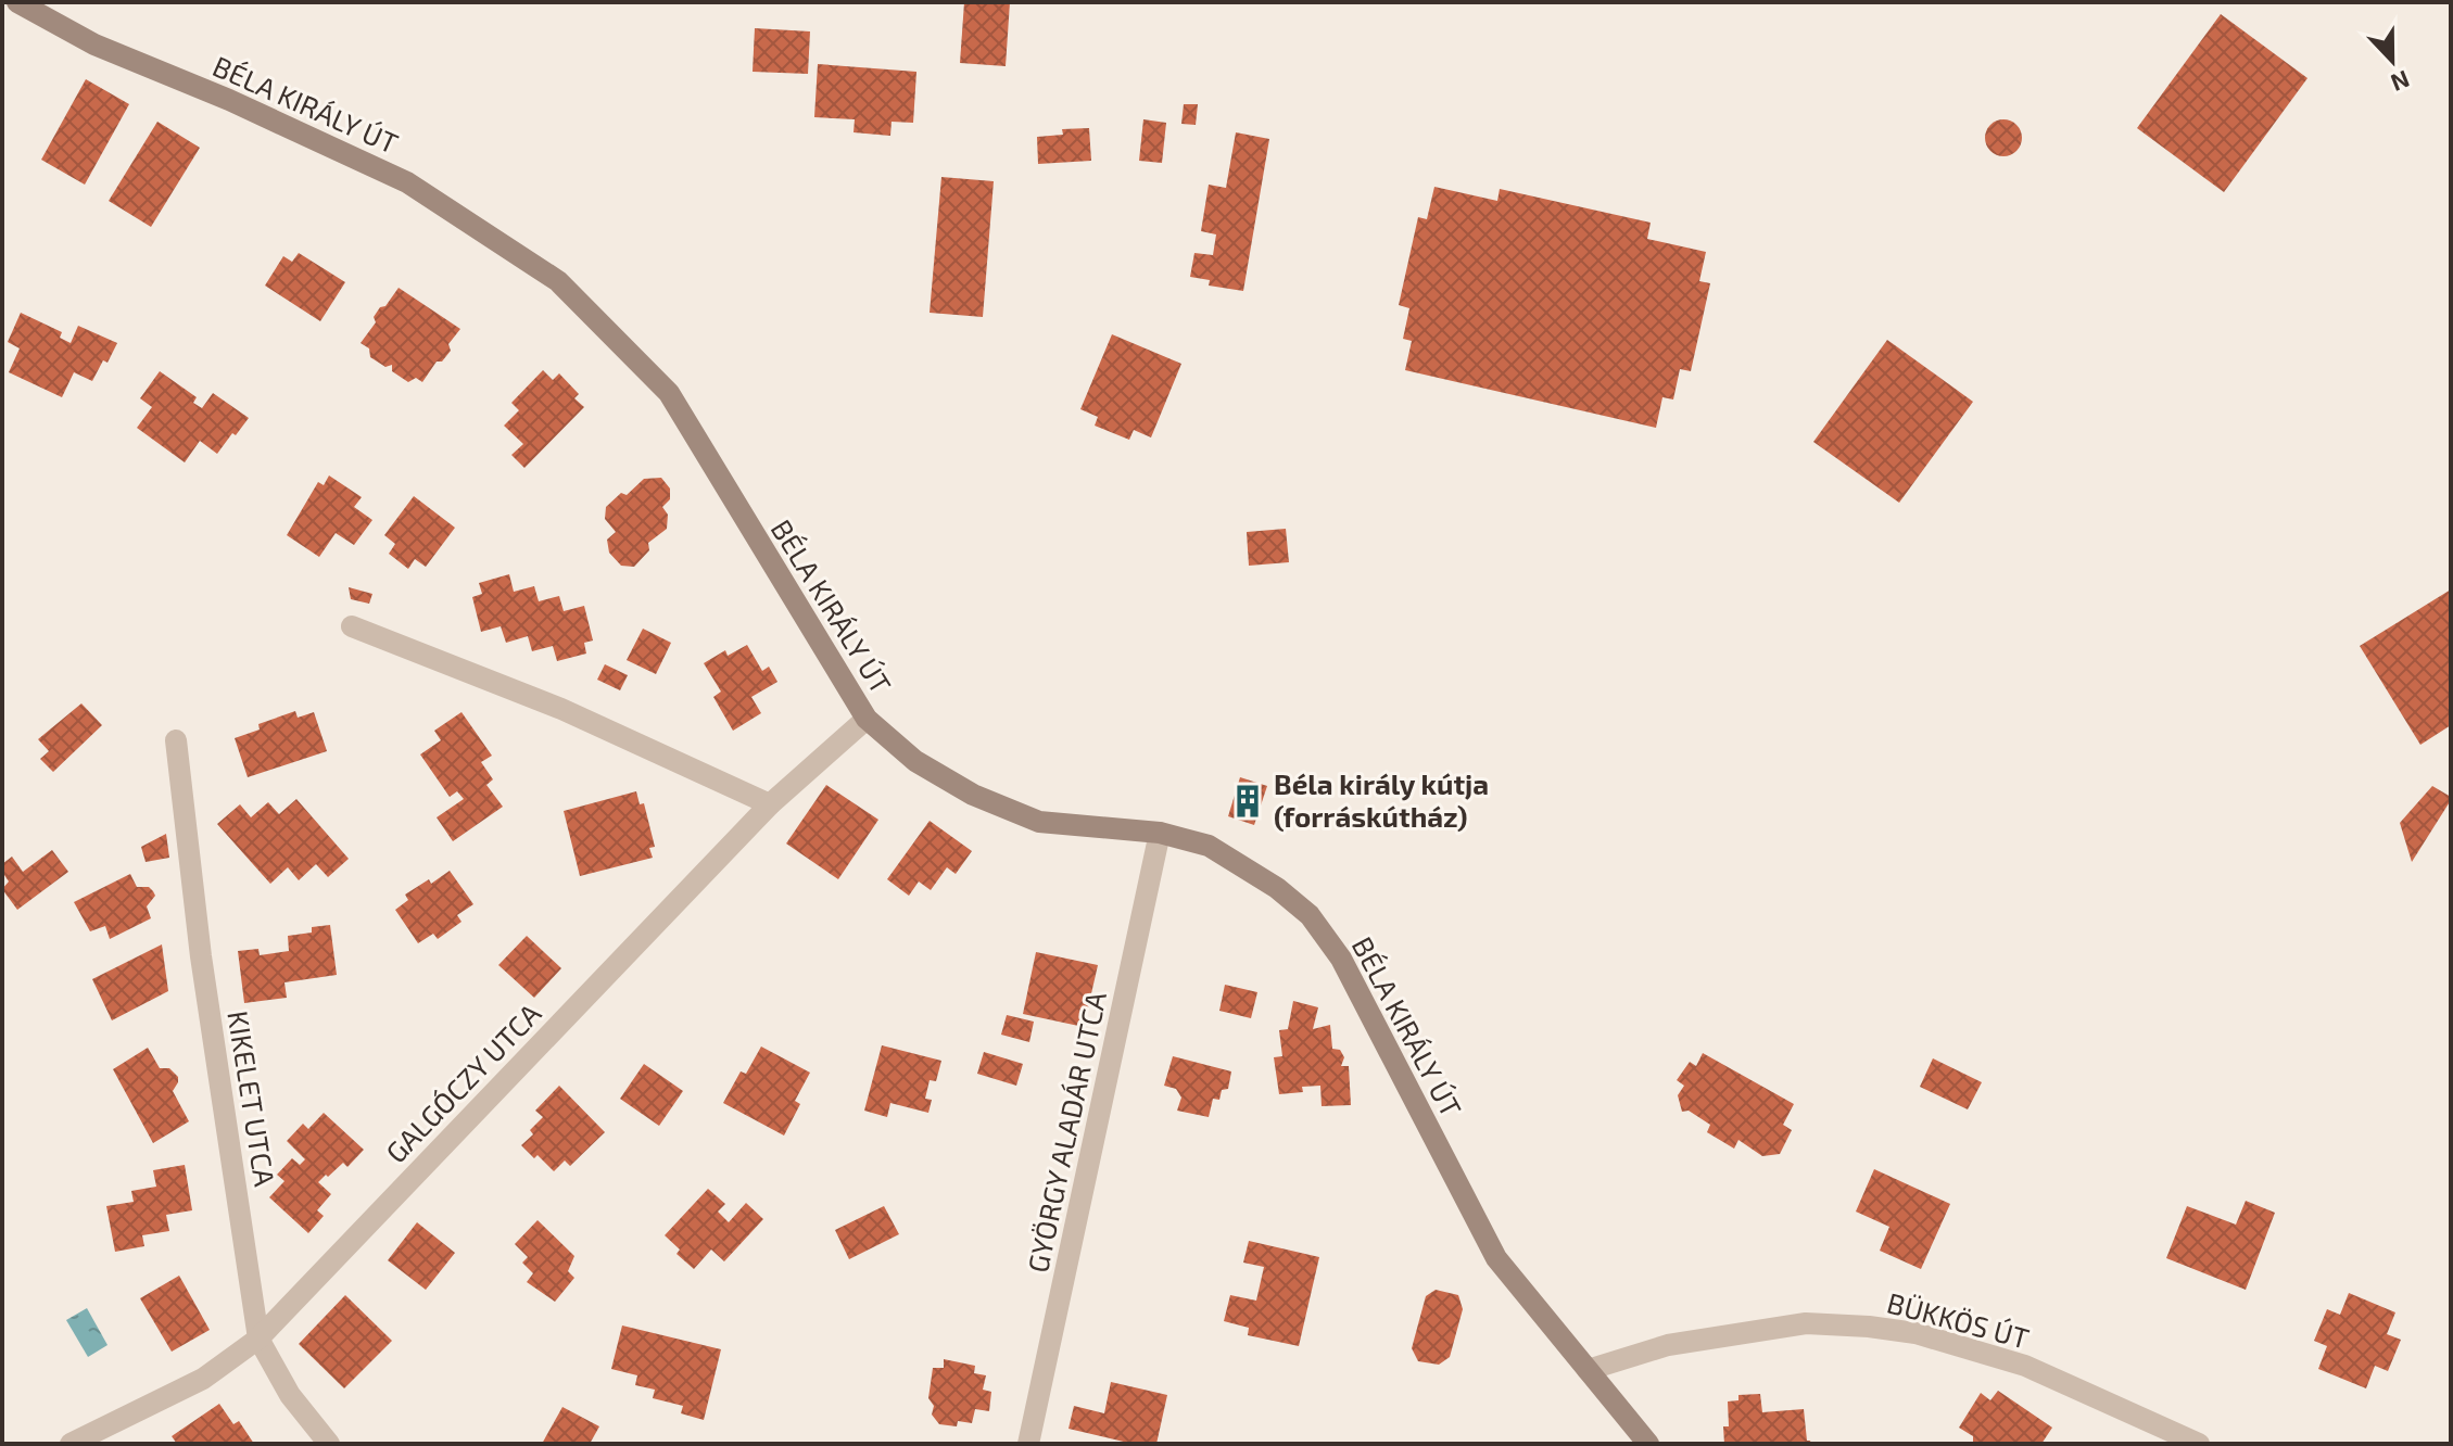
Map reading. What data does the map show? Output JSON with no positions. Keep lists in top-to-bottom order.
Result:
{
  "streets": {
    "street": [
      "BÉLA KIRÁLY ÚT",
      "GALGÓCZY UTCA",
      "KIKELET UTCA",
      "GYÖRGY ALADÁR UTCA",
      "BÜKKÖS ÚT"
    ]
  },
  "crossings": [
    ["BÉLA KIRÁLY ÚT", "GALGÓCZY UTCA"],
    ["BÉLA KIRÁLY ÚT", "GYÖRGY ALADÁR UTCA"],
    ["BÉLA KIRÁLY ÚT", "BÜKKÖS ÚT"],
    ["GALGÓCZY UTCA", "KIKELET UTCA"]
  ],
  "places": {
    "building": ["Béla király kútja (forráskútház)"]
  },
  "north": "bottom"
}
